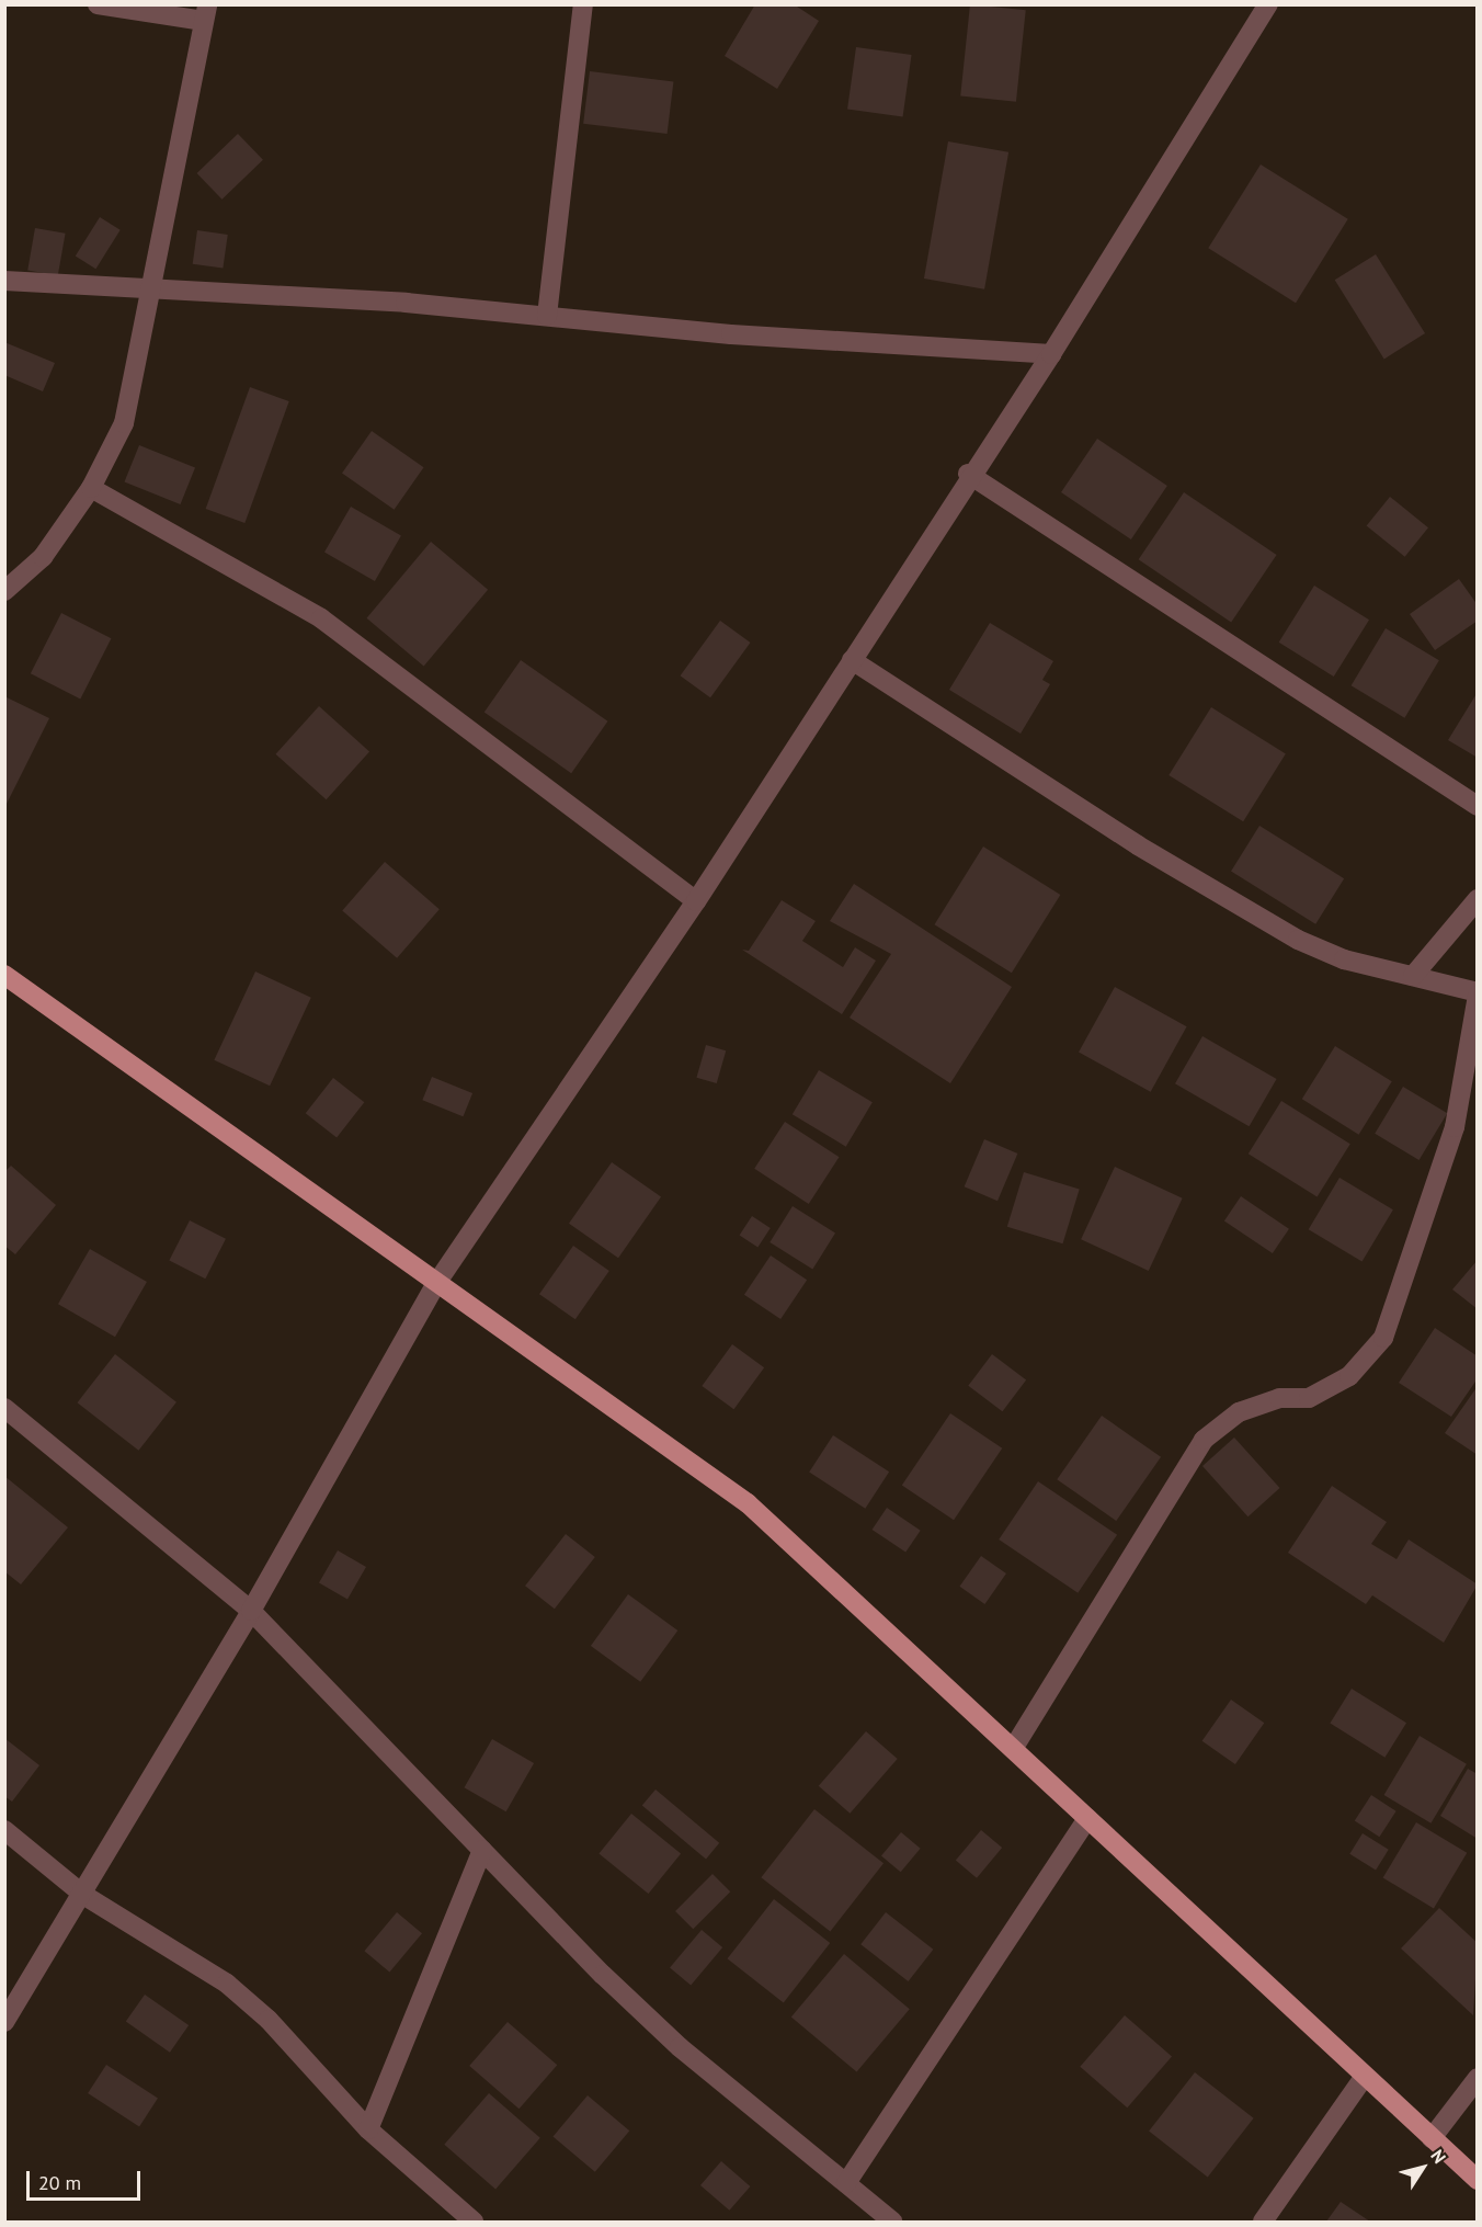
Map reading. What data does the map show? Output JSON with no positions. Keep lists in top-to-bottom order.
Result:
{
  "scale_bar": "20 m",
  "north": "top right"
}
